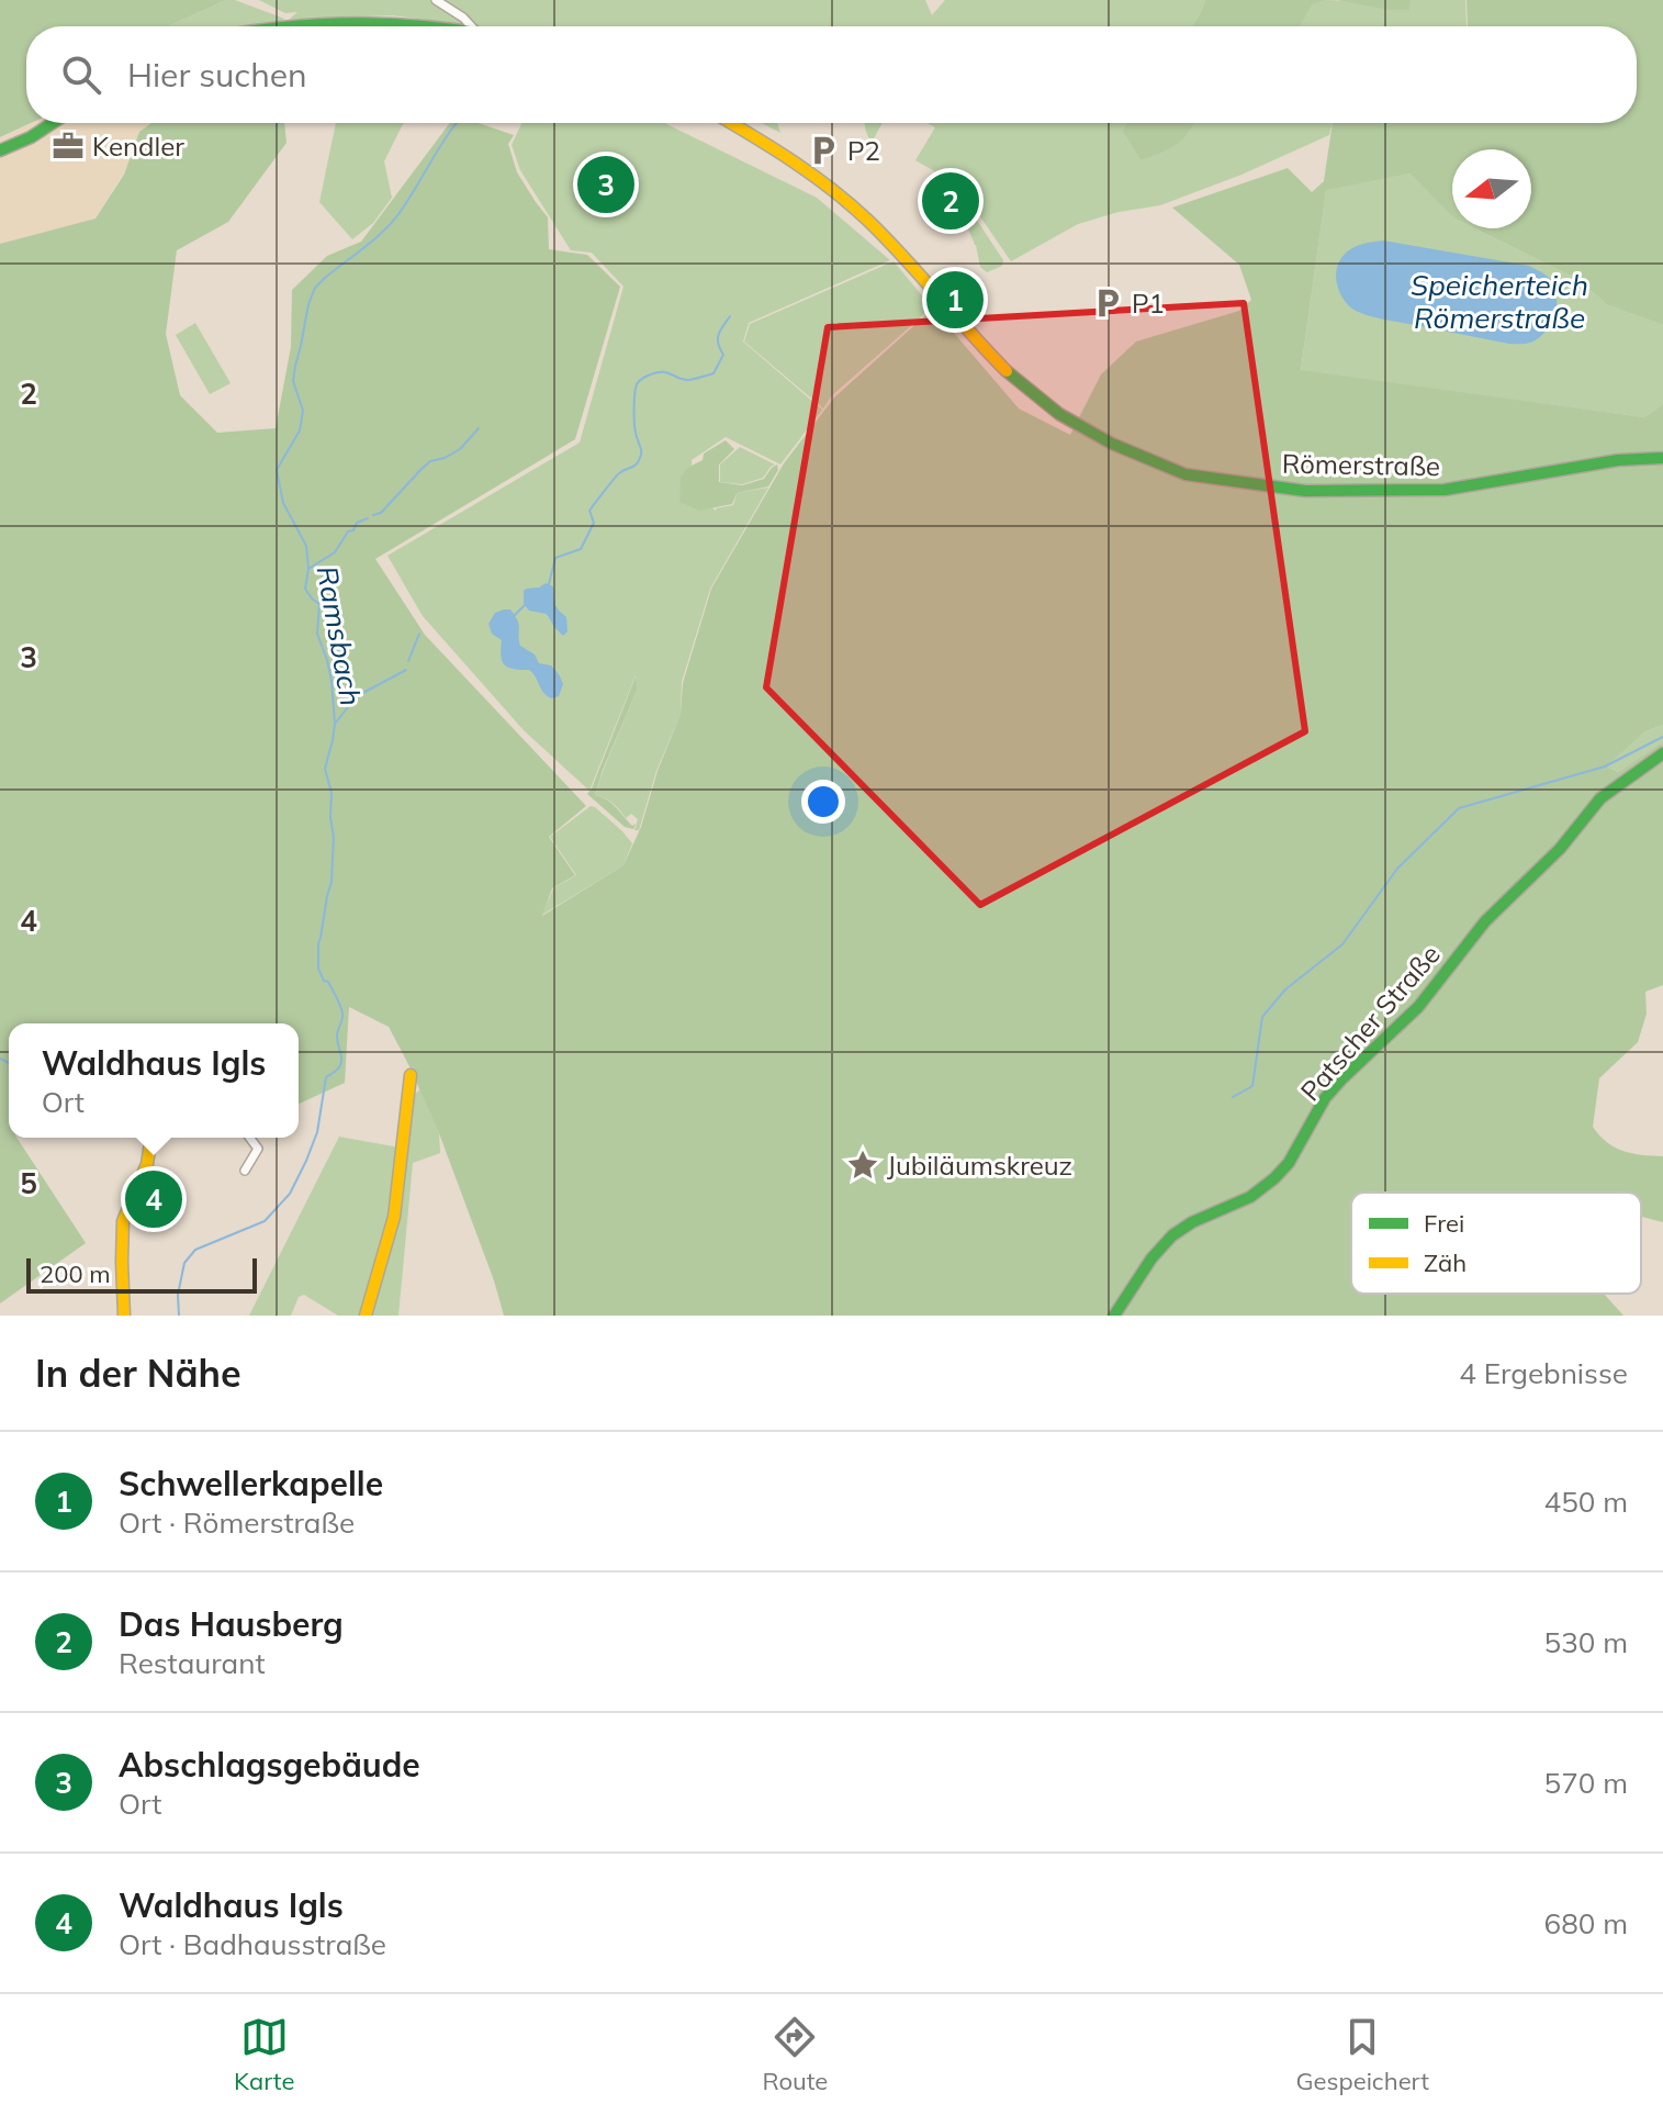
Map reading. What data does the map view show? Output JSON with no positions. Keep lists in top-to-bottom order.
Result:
{
  "streets": {
    "main road": ["Römerstraße", "Patscher Straße"]
  },
  "water": ["Speicherteich Römerstraße", "Ramsbach"],
  "places": {
    "office": ["Kendler"],
    "parking": ["P2", "P1"],
    "place": ["Jubiläumskreuz"]
  },
  "legend": ["Frei", "Zäh"],
  "scale_bar": "200 m",
  "north": "left",
  "page": {
    "search": "Hier suchen",
    "pins": [
      "3",
      "2",
      "1",
      "4"
    ],
    "popup": ["Waldhaus Igls", "Ort"],
    "scale": "200 m",
    "heading": ["In der Nähe", "4 Ergebnisse"],
    "list": [
      {
        "mark": "1",
        "name": "Schwellerkapelle",
        "note": "Ort · Römerstraße",
        "value": "450 m"
      },
      {
        "mark": "2",
        "name": "Das Hausberg",
        "note": "Restaurant",
        "value": "530 m"
      },
      {
        "mark": "3",
        "name": "Abschlagsgebäude",
        "note": "Ort",
        "value": "570 m"
      },
      {
        "mark": "4",
        "name": "Waldhaus Igls",
        "note": "Ort · Badhausstraße",
        "value": "680 m"
      }
    ],
    "nav": ["Karte", "Route", "Gespeichert"]
  },
  "grid": {
    "rows": [
      "2",
      "3",
      "4",
      "5"
    ]
  }
}
